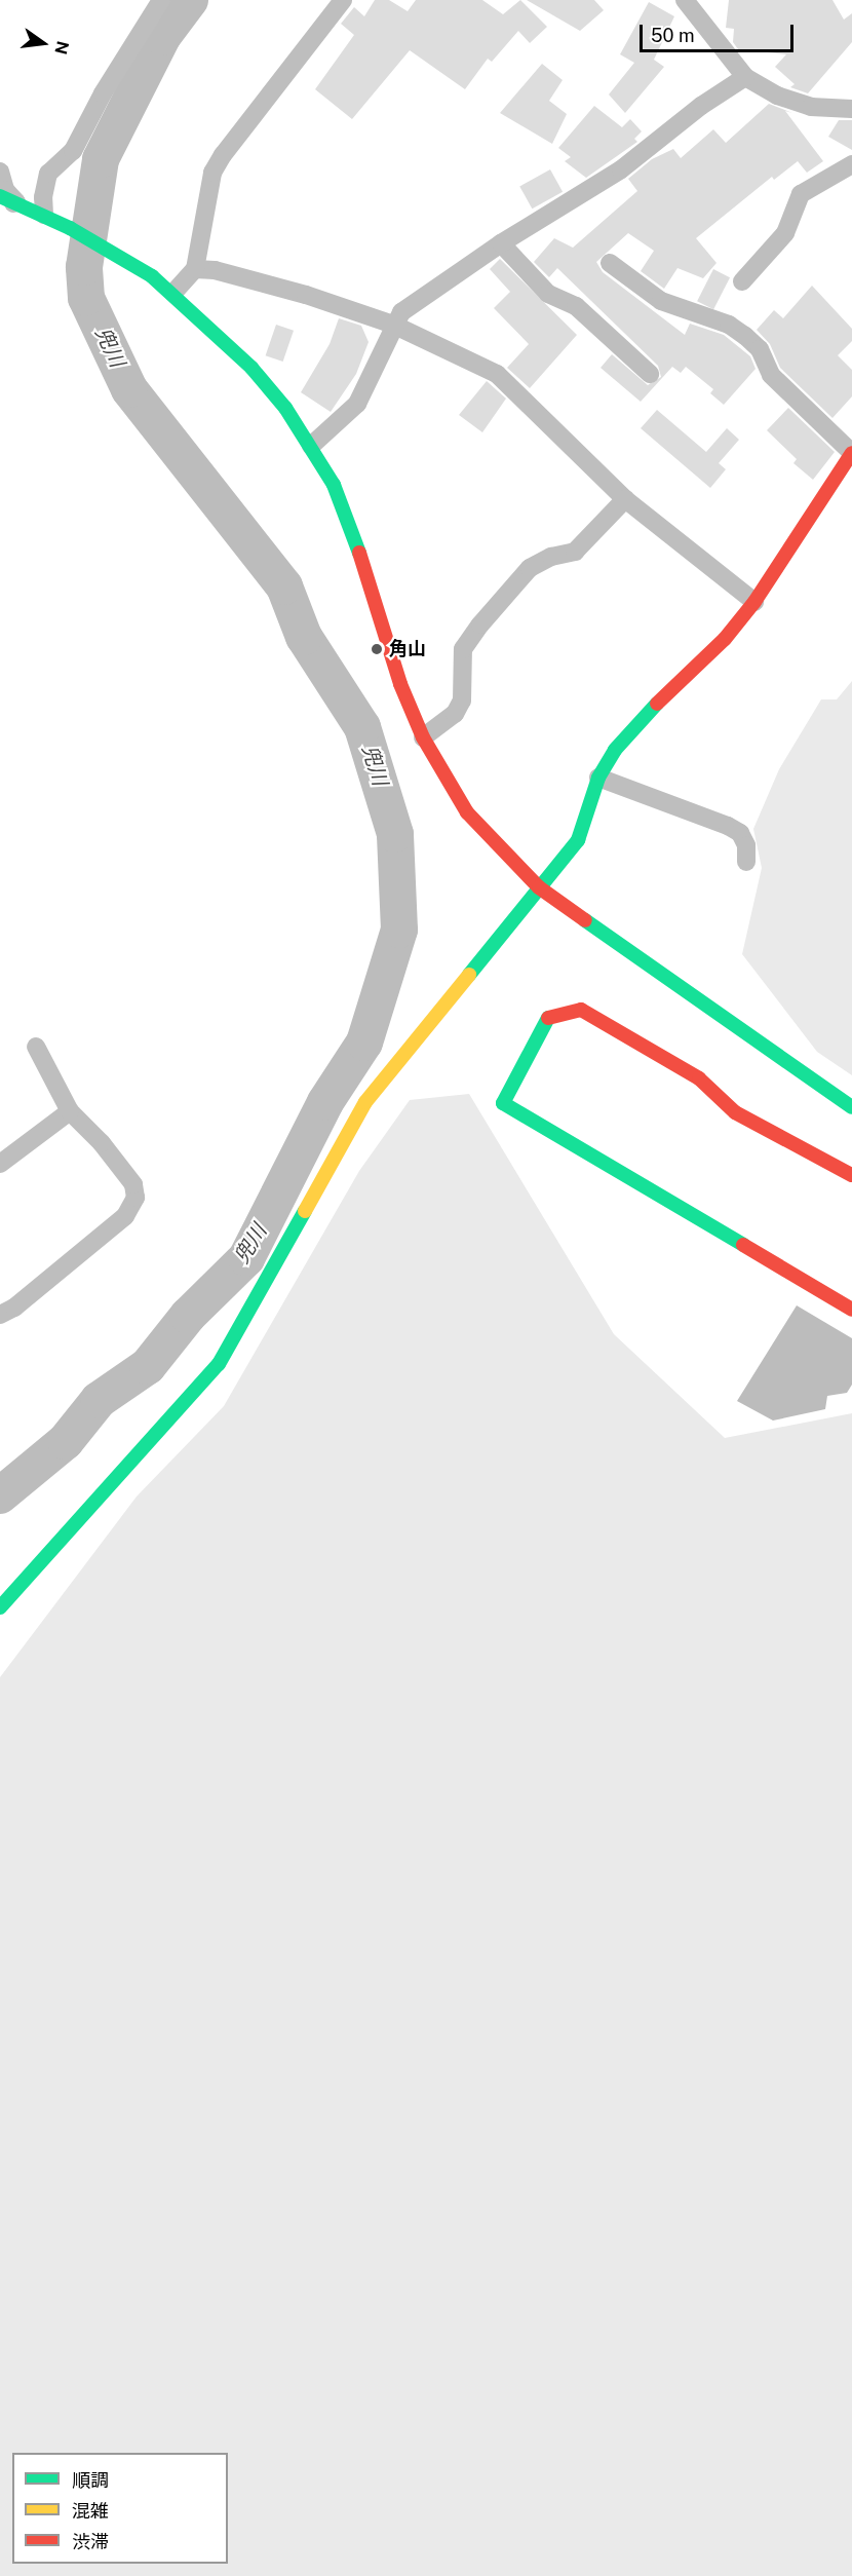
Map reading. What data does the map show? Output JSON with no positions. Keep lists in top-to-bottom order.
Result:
{
  "water": ["兜川"],
  "places": ["角山"],
  "legend": ["順調", "混雑", "渋滞"],
  "scale_bar": "50 m",
  "north": "right"
}
